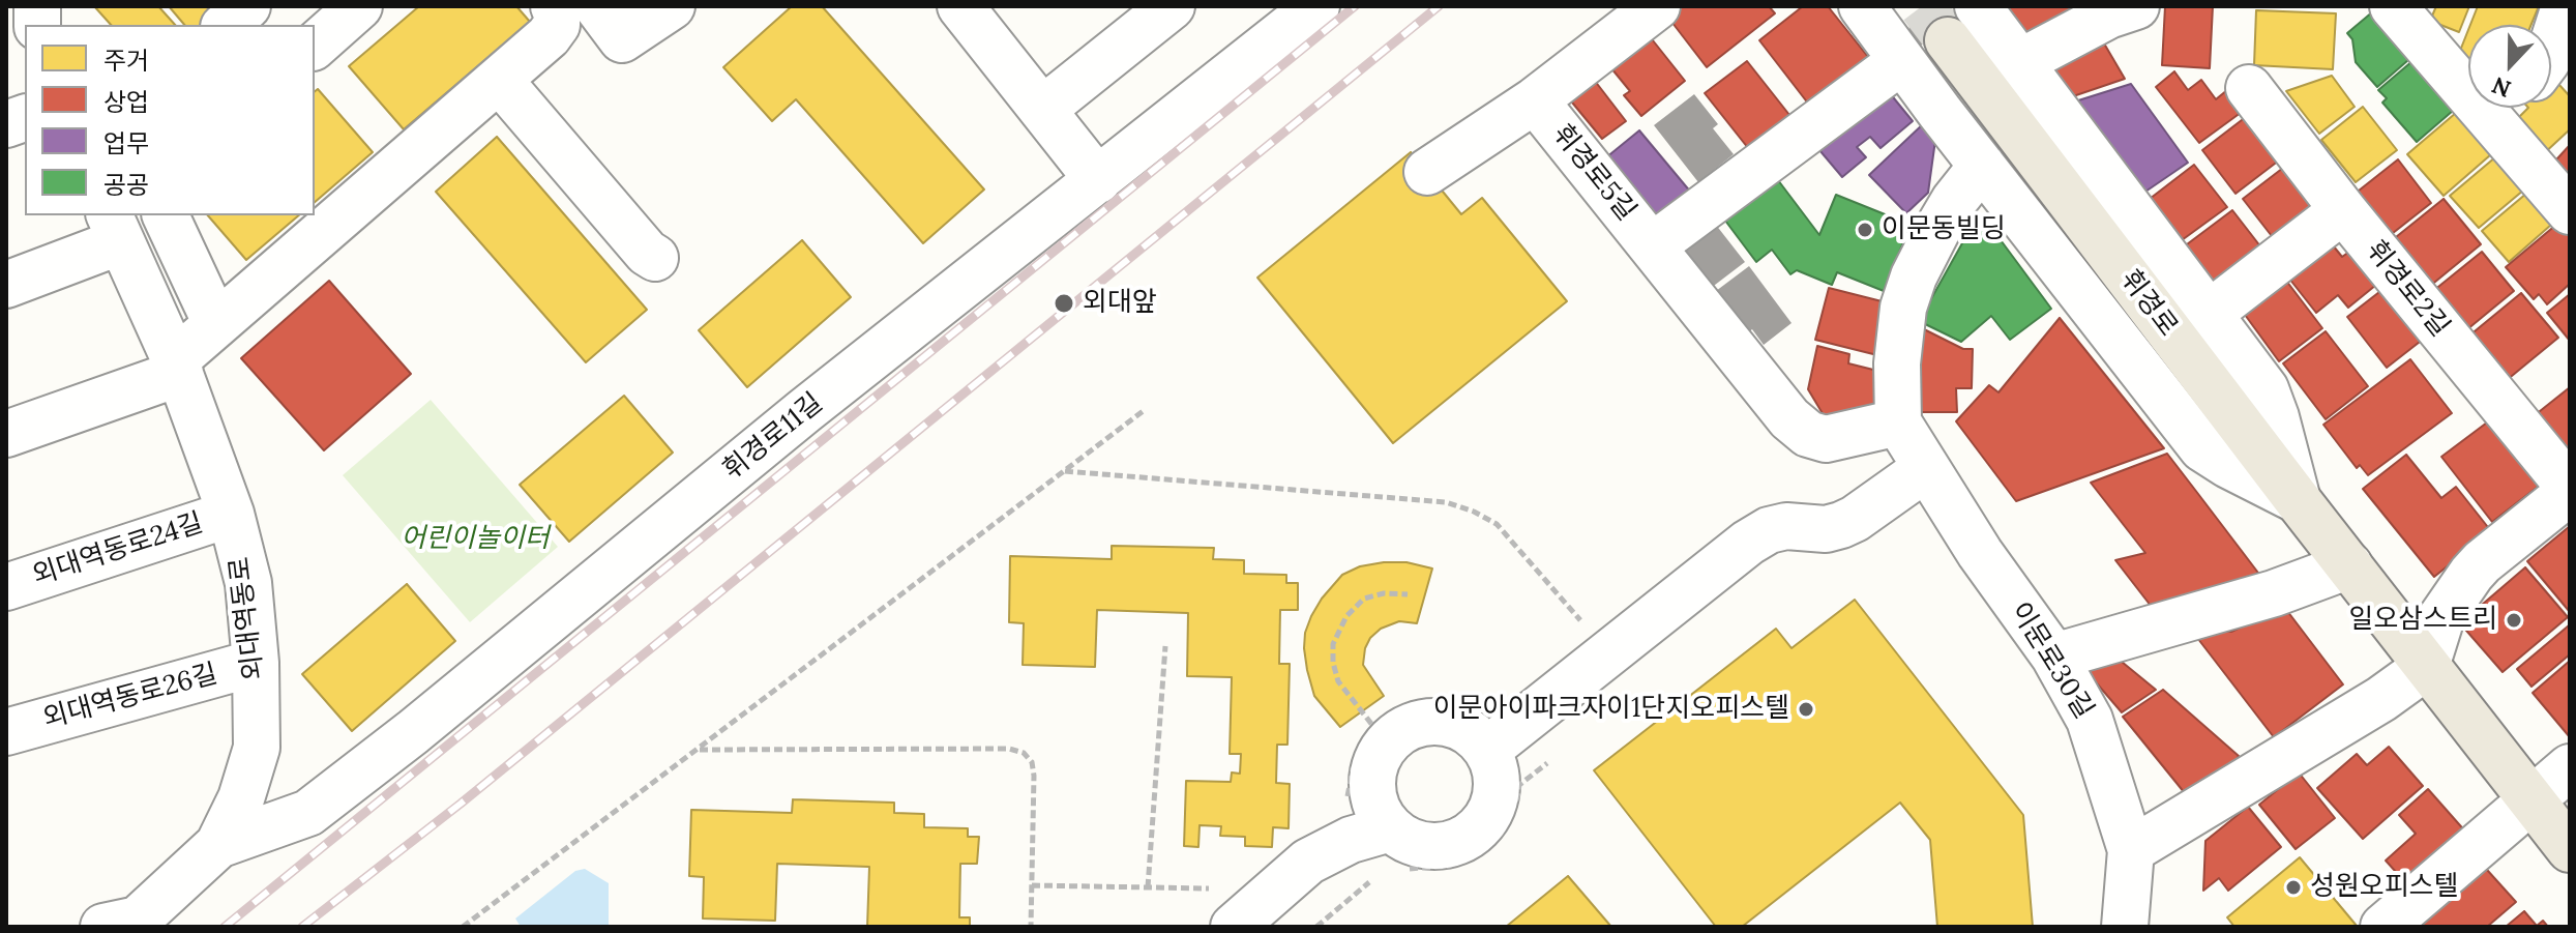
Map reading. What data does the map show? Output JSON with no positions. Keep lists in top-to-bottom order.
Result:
{
  "streets": {
    "main road": ["휘경로"],
    "street": [
      "휘경로5길",
      "휘경로2길",
      "휘경로11길",
      "외대역동로24길",
      "외대역동로",
      "이문로30길",
      "외대역동로26길"
    ]
  },
  "crossings": [
    ["휘경로5길", "이문로30길"],
    ["휘경로2길", "휘경로"],
    ["휘경로11길", "외대역동로"],
    ["외대역동로24길", "외대역동로"],
    ["외대역동로", "외대역동로26길"]
  ],
  "parks": ["어린이놀이터"],
  "places": [
    "이문동빌딩",
    "외대앞",
    "일오삼스트리",
    "이문아이파크자이1단지오피스텔",
    "성원오피스텔"
  ],
  "legend": [
    "주거",
    "상업",
    "업무",
    "공공"
  ],
  "north": "bottom"
}
